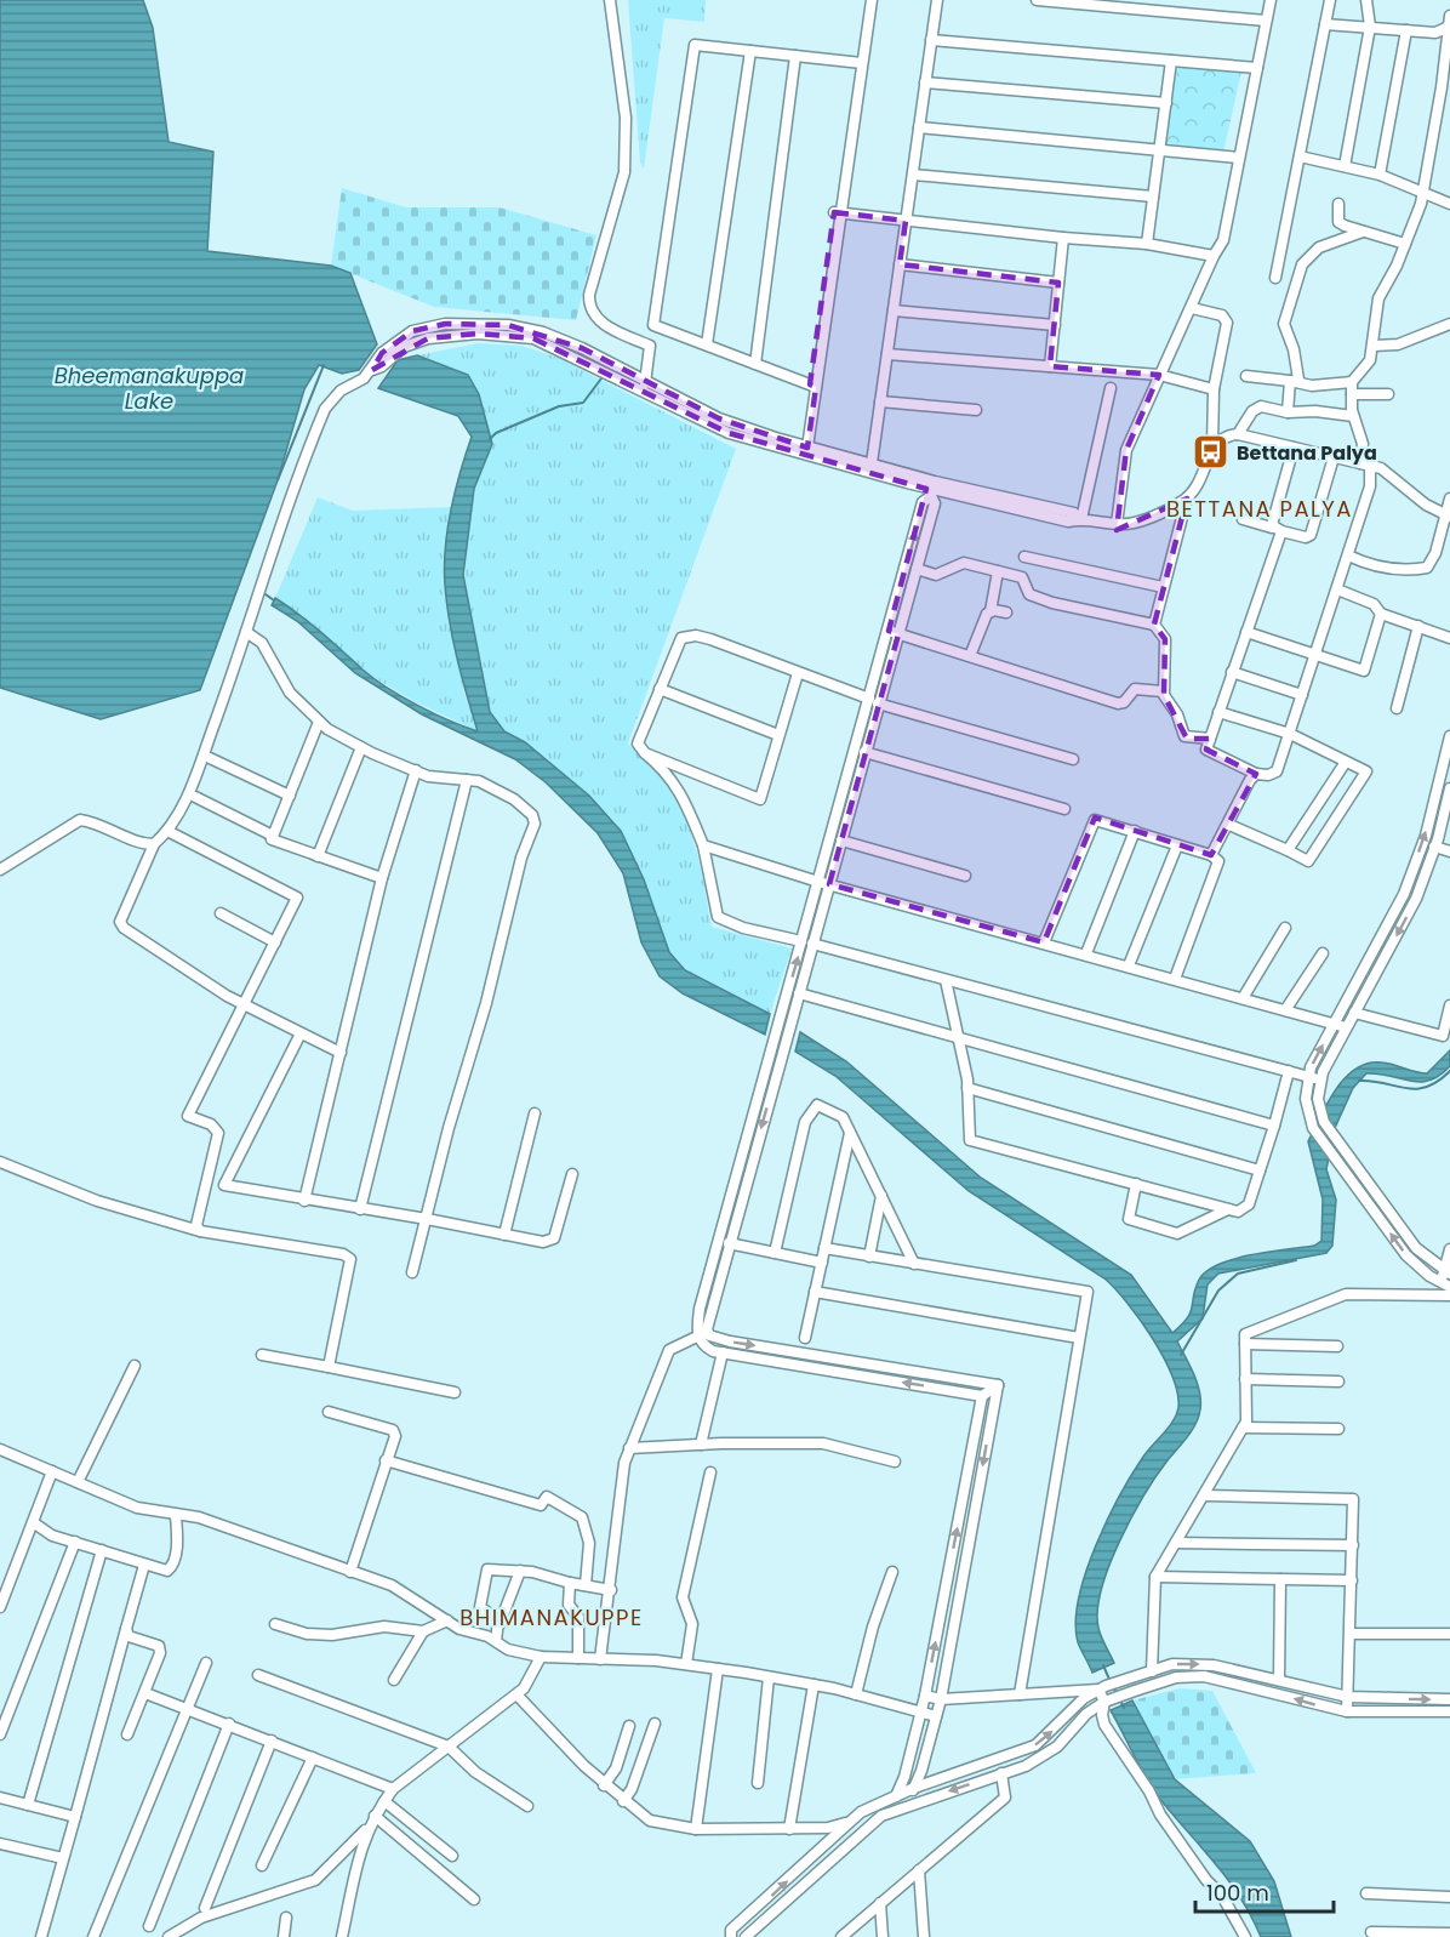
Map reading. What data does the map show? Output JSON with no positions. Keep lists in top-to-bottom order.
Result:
{
  "districts": ["BETTANA PALYA", "BHIMANAKUPPE"],
  "water": ["Bheemanakuppa Lake"],
  "places": {
    "bus stop": ["Bettana Palya"]
  },
  "scale_bar": "100 m"
}
